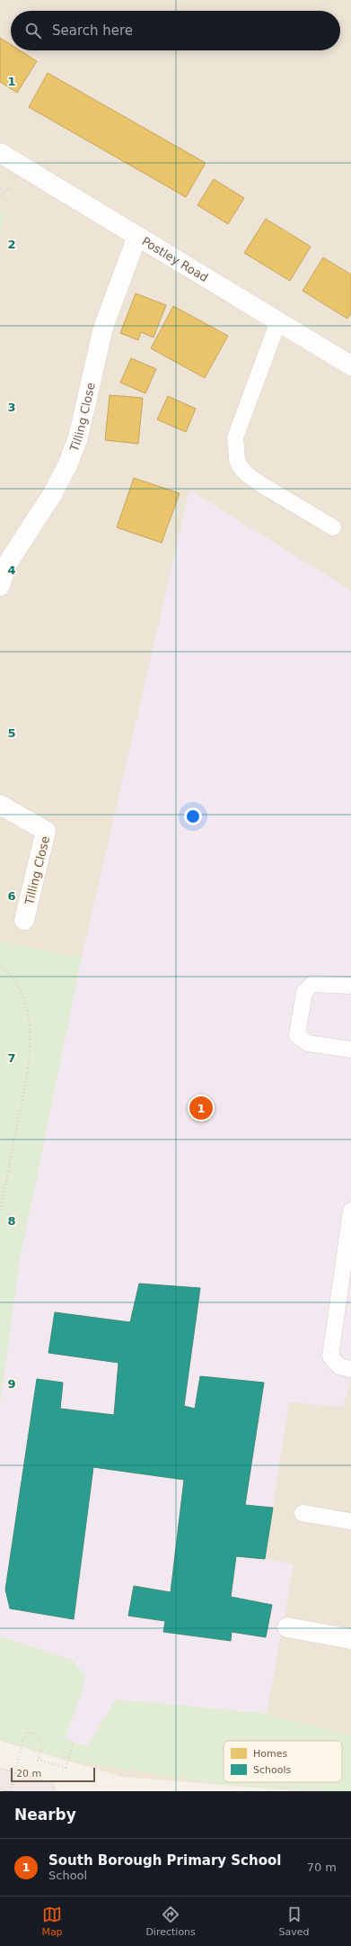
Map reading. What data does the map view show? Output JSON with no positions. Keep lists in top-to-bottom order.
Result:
{
  "streets": {
    "street": ["Postley Road", "Tilling Close"]
  },
  "crossings": [
    ["Postley Road", "Tilling Close"]
  ],
  "legend": ["Homes", "Schools"],
  "scale_bar": "20 m",
  "page": {
    "search": "Search here",
    "pins": "1",
    "scale": "20 m",
    "heading": "Nearby",
    "list": [
      {
        "mark": "1",
        "name": "South Borough Primary School",
        "note": "School",
        "value": "70 m"
      }
    ],
    "nav": ["Map", "Directions", "Saved"]
  },
  "grid": {
    "rows": [
      "1",
      "2",
      "3",
      "4",
      "5",
      "6",
      "7",
      "8",
      "9"
    ]
  }
}
